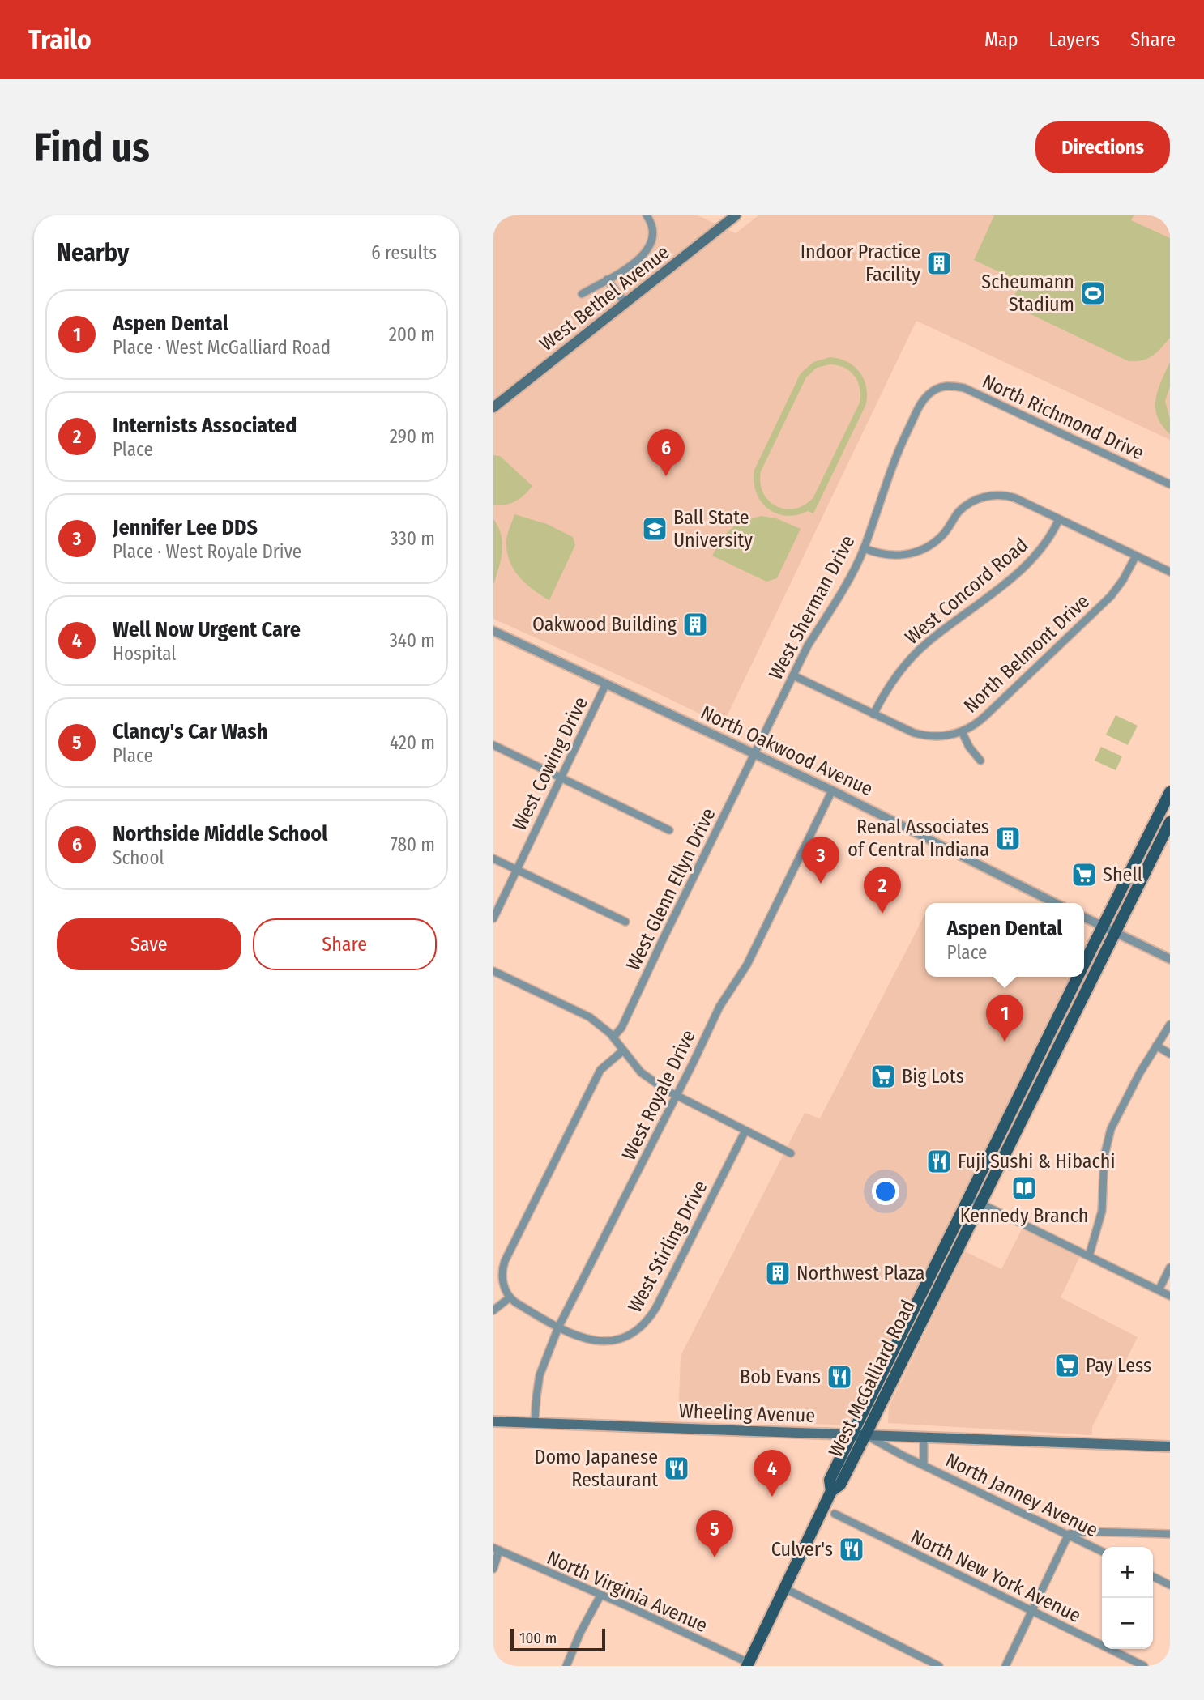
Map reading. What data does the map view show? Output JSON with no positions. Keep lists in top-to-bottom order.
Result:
{
  "streets": {
    "main road": ["West Bethel Avenue", "West McGalliard Road", "Wheeling Avenue"],
    "street": [
      "North Richmond Drive",
      "West Concord Road",
      "West Sherman Drive",
      "North Belmont Drive",
      "North Oakwood Avenue",
      "West Cowing Drive",
      "West Glenn Ellyn Drive",
      "West Royale Drive",
      "West Stirling Drive",
      "North Janney Avenue",
      "North New York Avenue",
      "North Virginia Avenue"
    ]
  },
  "crossings": [
    ["North Richmond Drive", "West Sherman Drive"],
    ["West Concord Road", "North Belmont Drive"],
    ["West Sherman Drive", "North Belmont Drive"],
    ["West Sherman Drive", "North Oakwood Avenue"],
    ["West Sherman Drive", "West Glenn Ellyn Drive"],
    ["North Oakwood Avenue", "West Cowing Drive"],
    ["North Oakwood Avenue", "West Glenn Ellyn Drive"],
    ["North Oakwood Avenue", "West Royale Drive"],
    ["West Royale Drive", "West Stirling Drive"],
    ["West Royale Drive", "Wheeling Avenue"],
    ["West McGalliard Road", "Wheeling Avenue"],
    ["West McGalliard Road", "North Janney Avenue"],
    ["West McGalliard Road", "North Virginia Avenue"],
    ["Wheeling Avenue", "North Janney Avenue"]
  ],
  "places": {
    "building": [
      "Indoor Practice Facility",
      "Oakwood Building",
      "Renal Associates of Central Indiana",
      "Northwest Plaza"
    ],
    "sports": ["Scheumann Stadium"],
    "school or university": ["Ball State University"],
    "supermarket": ["Shell", "Big Lots", "Pay Less"],
    "restaurant": [
      "Fuji Sushi & Hibachi",
      "Bob Evans",
      "Domo Japanese Restaurant",
      "Culver's"
    ],
    "library": ["Kennedy Branch"]
  },
  "scale_bar": "100 m",
  "page": {
    "header": "Trailo",
    "nav": ["Map", "Layers", "Share"],
    "buttons": [
      "Directions",
      ["Save", "Share"]
    ],
    "title": "Find us",
    "heading": ["Nearby", "6 results"],
    "list": [
      {
        "mark": "1",
        "name": "Aspen Dental",
        "note": "Place · West McGalliard Road",
        "value": "200 m"
      },
      {
        "mark": "2",
        "name": "Internists Associated",
        "note": "Place",
        "value": "290 m"
      },
      {
        "mark": "3",
        "name": "Jennifer Lee DDS",
        "note": "Place · West Royale Drive",
        "value": "330 m"
      },
      {
        "mark": "4",
        "name": "Well Now Urgent Care",
        "note": "Hospital",
        "value": "340 m"
      },
      {
        "mark": "5",
        "name": "Clancy's Car Wash",
        "note": "Place",
        "value": "420 m"
      },
      {
        "mark": "6",
        "name": "Northside Middle School",
        "note": "School",
        "value": "780 m"
      }
    ],
    "pins": [
      "6",
      "3",
      "2",
      "1",
      "4",
      "5"
    ],
    "popup": ["Aspen Dental", "Place"],
    "map_buttons": ["+", "−"],
    "scale": "100 m"
  }
}
